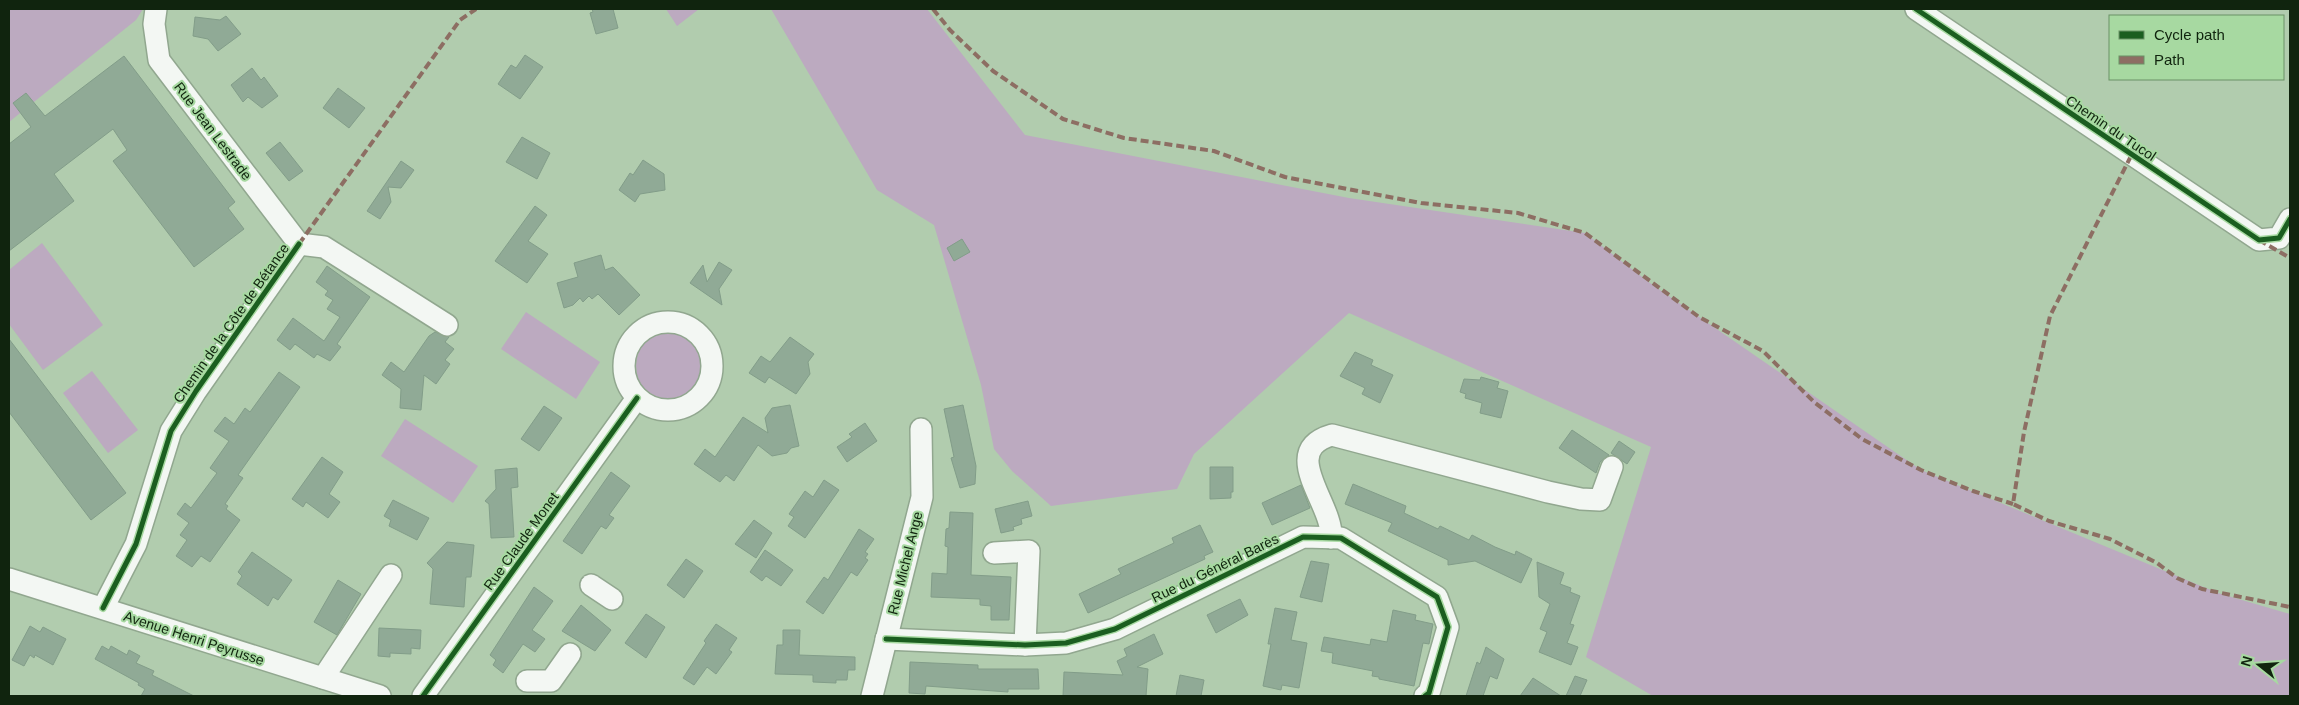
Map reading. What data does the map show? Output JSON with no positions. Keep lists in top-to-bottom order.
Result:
{
  "streets": {
    "street": [
      "Chemin du Tucol",
      "Rue Jean Lestrade",
      "Chemin de la Côte de Bétance",
      "Rue Claude Monet",
      "Rue Michel Ange",
      "Rue du Général Barès",
      "Avenue Henri Peyrusse"
    ]
  },
  "crossings": [
    ["Rue Jean Lestrade", "Chemin de la Côte de Bétance"],
    ["Chemin de la Côte de Bétance", "Avenue Henri Peyrusse"],
    ["Rue Michel Ange", "Rue du Général Barès"]
  ],
  "legend": ["Cycle path", "Path"],
  "north": "left"
}
